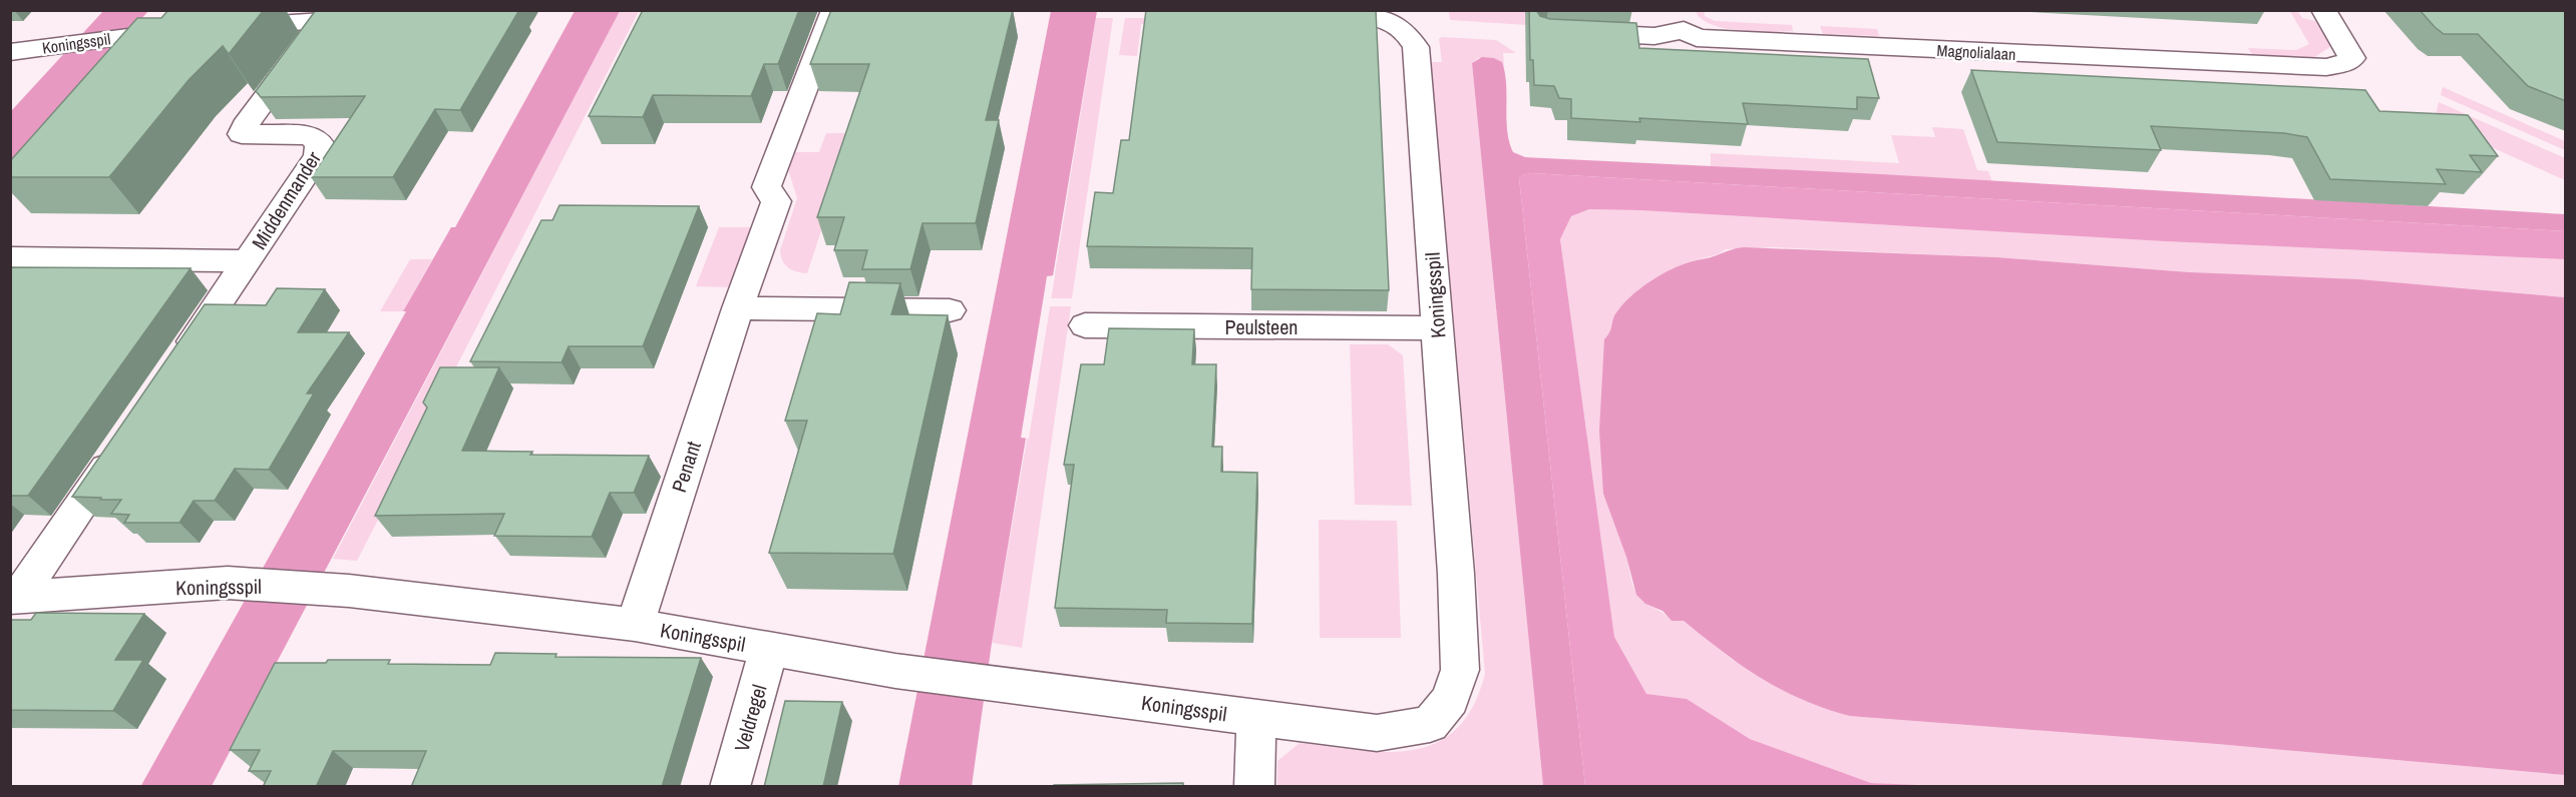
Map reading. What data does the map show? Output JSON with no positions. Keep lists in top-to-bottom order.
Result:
{
  "streets": {
    "street": [
      "Koningsspil",
      "Magnolialaan",
      "Middenmander",
      "Peulsteen",
      "Penant",
      "Veldregel"
    ]
  },
  "crossings": [
    ["Koningsspil", "Peulsteen"],
    ["Koningsspil", "Penant"],
    ["Koningsspil", "Veldregel"]
  ]
}
